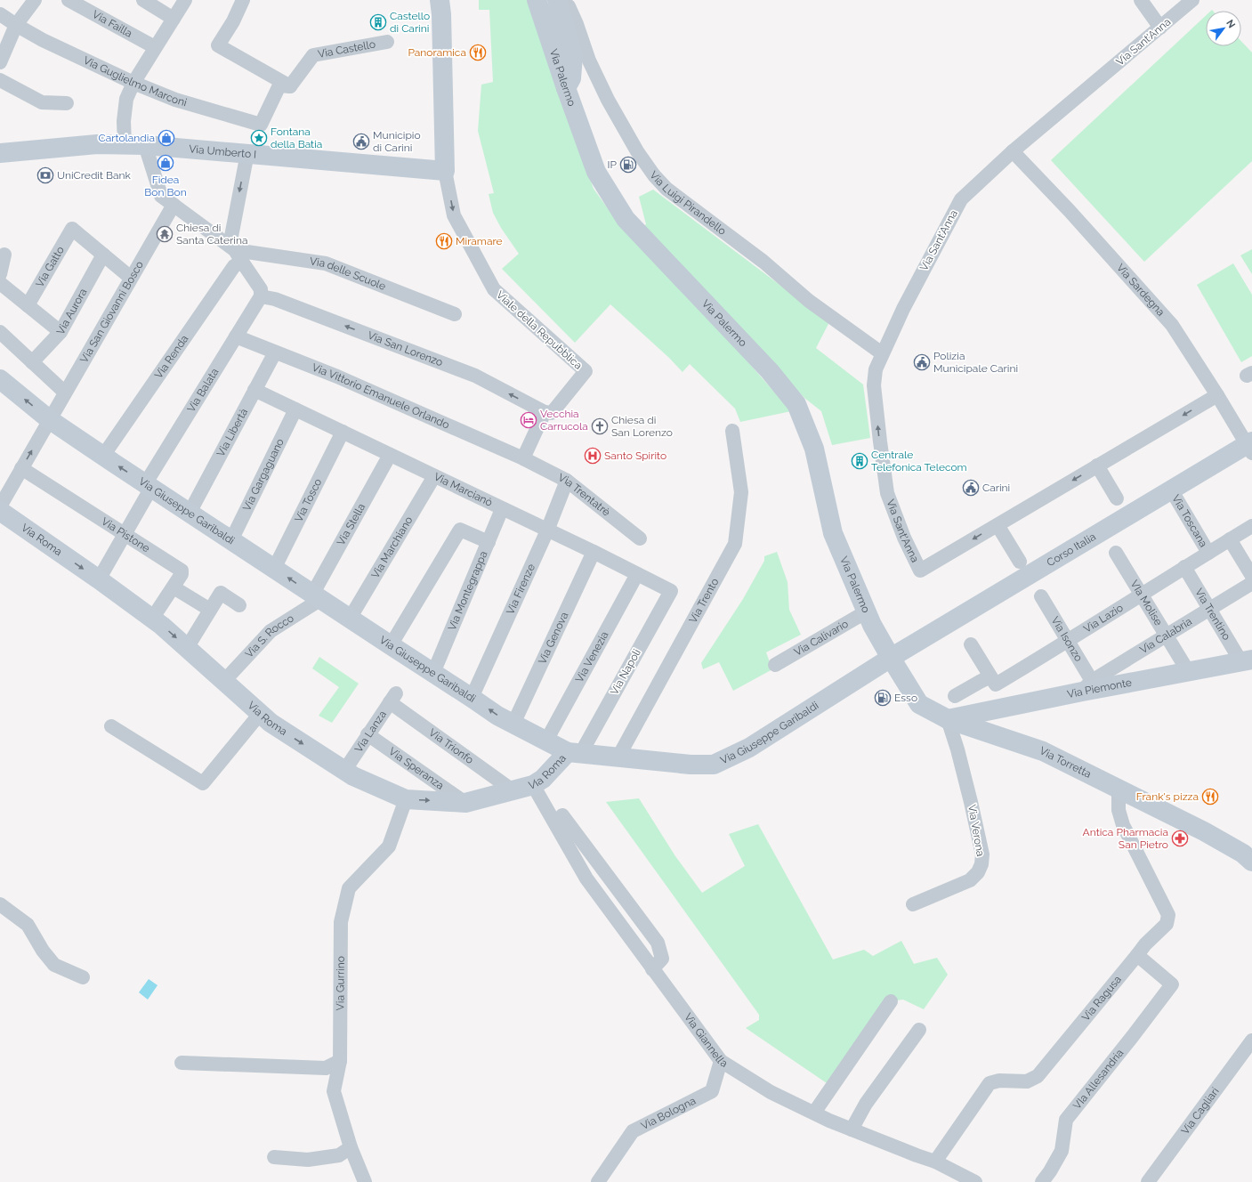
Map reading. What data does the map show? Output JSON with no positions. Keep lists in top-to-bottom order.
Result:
{
  "streets": {
    "street": [
      "Via Failla",
      "Via Sant'Anna",
      "Via Castello",
      "Via Palermo",
      "Via Guglielmo Marconi",
      "Via Umberto I",
      "Via Luigi Pirandello",
      "Via Gatto",
      "Via delle Scuole",
      "Via Sardegna",
      "Via Aurora",
      "Via San Giovanni Bosco",
      "Viale della Repubblica",
      "Via San Lorenzo",
      "Via Renda",
      "Via Balata",
      "Via Vittorio Emanuele Orlando",
      "Via Libertà",
      "Via Gargaguano",
      "Via Marcianò",
      "Via Trentatrè",
      "Via Tosco",
      "Via Giuseppe Garibaldi",
      "Via Toscana",
      "Via Stella",
      "Via Pistone",
      "Via Roma",
      "Via Marchiano",
      "Corso Italia",
      "Via Firenze",
      "Via Montegrappa",
      "Via Trento",
      "VIa Molise",
      "Via Trentino",
      "Via Lazio",
      "Via Calabria",
      "Via S. Rocco",
      "Via Genova",
      "Via Calivario",
      "Via Isonzo",
      "Via Venezia",
      "Via Napoli",
      "Via Piemonte",
      "Via Lanza",
      "Via Trionfo",
      "Via Torretta",
      "Via Speranza",
      "Via Verona",
      "Via Gurrino",
      "Via Ragusa",
      "Via Giannella",
      "VIa Allesandria",
      "Via Cagliari",
      "Via Bologna"
    ]
  },
  "crossings": [
    ["Via Sant'Anna", "Via Luigi Pirandello"],
    ["Via Sant'Anna", "Via Sardegna"],
    ["Via Castello", "Via Guglielmo Marconi"],
    ["Via Palermo", "Via Giuseppe Garibaldi"],
    ["Via Palermo", "Corso Italia"],
    ["Via Palermo", "Via Calivario"],
    ["Via Palermo", "Via Torretta"],
    ["Via Umberto I", "Viale della Repubblica"],
    ["Via Gatto", "Via Aurora"],
    ["Via delle Scuole", "Via Renda"],
    ["Via Sardegna", "Corso Italia"],
    ["Via San Giovanni Bosco", "Via Giuseppe Garibaldi"],
    ["Via San Giovanni Bosco", "Via Pistone"],
    ["Viale della Repubblica", "Via San Lorenzo"],
    ["Via San Lorenzo", "Via Balata"],
    ["Via Renda", "Via Giuseppe Garibaldi"],
    ["Via Balata", "Via Vittorio Emanuele Orlando"],
    ["Via Balata", "Via Giuseppe Garibaldi"],
    ["Via Balata", "Via Pistone"],
    ["Via Balata", "Via Roma"],
    ["Via Vittorio Emanuele Orlando", "Via Libertà"],
    ["Via Vittorio Emanuele Orlando", "Via Trentatrè"],
    ["Via Libertà", "Via Marcianò"],
    ["Via Libertà", "Via Giuseppe Garibaldi"],
    ["Via Gargaguano", "Via Marcianò"],
    ["Via Gargaguano", "Via Giuseppe Garibaldi"],
    ["Via Marcianò", "Via Tosco"],
    ["Via Marcianò", "Via Stella"],
    ["Via Marcianò", "Via Marchiano"],
    ["Via Marcianò", "Via Firenze"],
    ["Via Marcianò", "Via Montegrappa"],
    ["Via Marcianò", "Via Genova"],
    ["Via Marcianò", "Via Venezia"],
    ["Via Marcianò", "Via Napoli"],
    ["Via Trentatrè", "Via Firenze"],
    ["Via Tosco", "Via Giuseppe Garibaldi"],
    ["Via Giuseppe Garibaldi", "Via Stella"],
    ["Via Giuseppe Garibaldi", "Via Roma"],
    ["Via Giuseppe Garibaldi", "Via Marchiano"],
    ["Via Giuseppe Garibaldi", "Corso Italia"],
    ["Via Giuseppe Garibaldi", "Via Firenze"],
    ["Via Giuseppe Garibaldi", "Via Montegrappa"],
    ["Via Giuseppe Garibaldi", "Via Trento"],
    ["Via Giuseppe Garibaldi", "Via S. Rocco"],
    ["Via Giuseppe Garibaldi", "Via Genova"],
    ["Via Giuseppe Garibaldi", "Via Venezia"],
    ["Via Giuseppe Garibaldi", "Via Napoli"],
    ["Via Giuseppe Garibaldi", "Via Torretta"],
    ["Via Toscana", "Corso Italia"],
    ["Via Toscana", "Via Lazio"],
    ["Via Stella", "Via S. Rocco"],
    ["Via Pistone", "Via Roma"],
    ["Via Roma", "Via S. Rocco"],
    ["Via Roma", "Via Napoli"],
    ["Via Roma", "Via Lanza"],
    ["Via Roma", "Via Trionfo"],
    ["Via Roma", "Via Speranza"],
    ["Via Roma", "Via Gurrino"],
    ["Via Roma", "Via Giannella"],
    ["Corso Italia", "Via Torretta"],
    ["VIa Molise", "Via Lazio"],
    ["VIa Molise", "Via Calabria"],
    ["VIa Molise", "Via Piemonte"],
    ["Via Trentino", "Via Lazio"],
    ["Via Trentino", "Via Calabria"],
    ["Via Trentino", "Via Piemonte"],
    ["Via Lazio", "Via Isonzo"],
    ["Via Calabria", "Via Isonzo"],
    ["Via Calabria", "Via Piemonte"],
    ["Via Isonzo", "Via Piemonte"],
    ["Via Piemonte", "Via Torretta"],
    ["Via Piemonte", "Via Verona"],
    ["Via Lanza", "Via Trionfo"],
    ["Via Lanza", "Via Speranza"],
    ["Via Torretta", "Via Verona"],
    ["Via Torretta", "Via Ragusa"],
    ["Via Ragusa", "Via Giannella"],
    ["Via Ragusa", "VIa Allesandria"],
    ["Via Giannella", "Via Bologna"]
  ],
  "one_way": ["Viale della Repubblica", "Via San Lorenzo", "Via Roma"],
  "places": {
    "building": ["Castello di Carini", "Centrale Telefonica Telecom"],
    "restaurant": ["Panoramica", "Miramare", "Frank's pizza"],
    "shop": ["Cartolandia", "Fidea Bon Bon"],
    "place": ["Fontana della Batia"],
    "public building": ["Municipio di Carini", "Polizia Municipale Carini", "Carini"],
    "fuel station": ["IP", "Esso"],
    "bank": ["UniCredit Bank"],
    "temple": ["Chiesa di Santa Caterina"],
    "hotel": ["Vecchia Carrucola"],
    "church": ["Chiesa di San Lorenzo"],
    "hospital": ["Santo Spirito"],
    "pharmacy": ["Antica Pharmacia San Pietro"]
  },
  "north": "top right"
}
